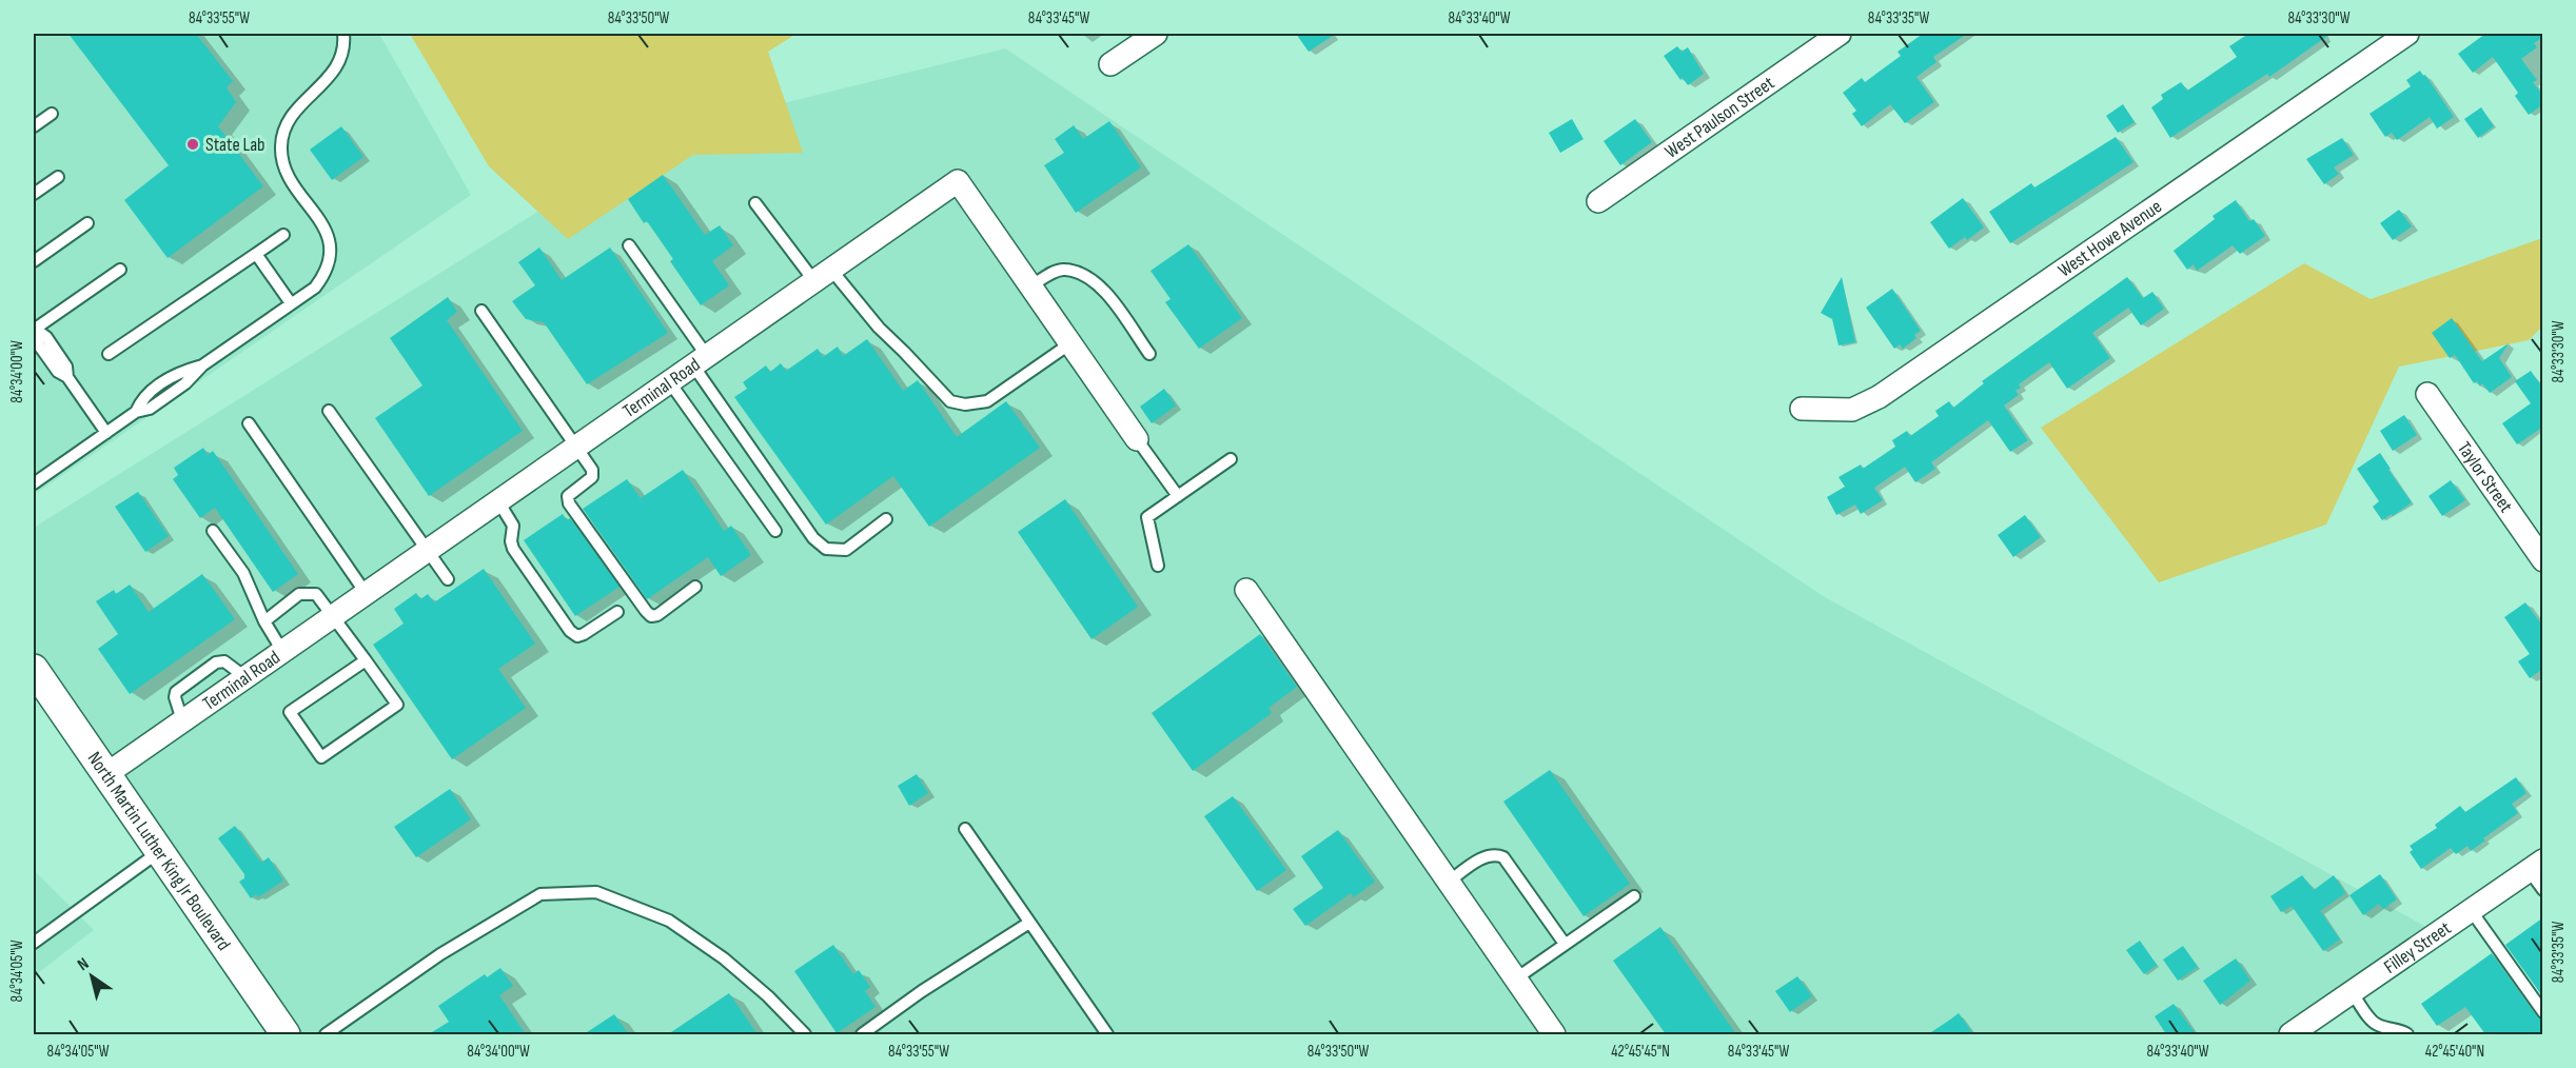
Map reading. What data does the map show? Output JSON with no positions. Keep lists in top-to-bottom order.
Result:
{
  "streets": {
    "street": [
      "West Paulson Street",
      "West Howe Avenue",
      "Terminal Road",
      "Taylor Street",
      "North Martin Luther King Jr Boulevard",
      "Filley Street"
    ]
  },
  "crossings": [
    ["Terminal Road", "North Martin Luther King Jr Boulevard"]
  ],
  "places": ["State Lab"],
  "north": "top left",
  "coordinates": [
    "84°33'55\"W",
    "84°33'50\"W",
    "84°33'45\"W",
    "84°33'40\"W",
    "84°33'35\"W",
    "84°33'30\"W",
    "84°34'00\"W",
    "84°34'05\"W",
    "42°45'45\"N",
    "42°45'40\"N"
  ]
}
